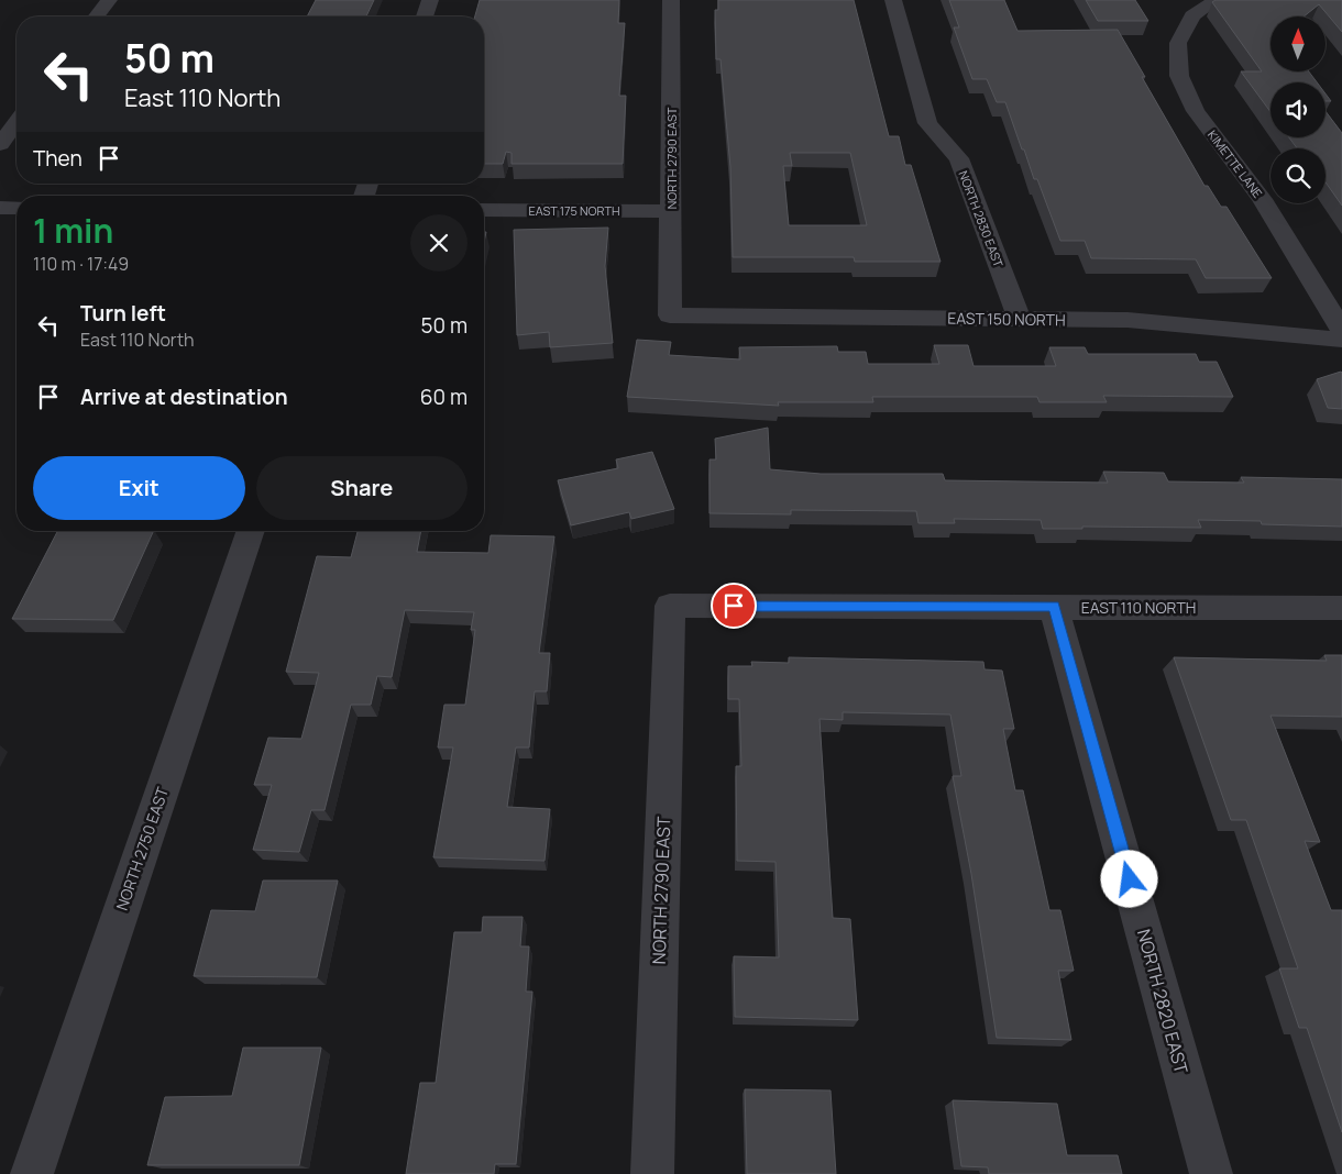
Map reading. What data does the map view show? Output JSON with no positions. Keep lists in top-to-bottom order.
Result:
{
  "streets": {
    "street": [
      "NORTH 2790 EAST",
      "KIMETTE LANE",
      "EAST 175 NORTH",
      "NORTH 2830 EAST",
      "EAST 150 NORTH",
      "EAST 110 NORTH",
      "NORTH 2750 EAST",
      "NORTH 2820 EAST"
    ]
  },
  "crossings": [
    ["NORTH 2790 EAST", "EAST 175 NORTH"],
    ["NORTH 2790 EAST", "EAST 150 NORTH"],
    ["NORTH 2790 EAST", "EAST 110 NORTH"],
    ["NORTH 2830 EAST", "EAST 150 NORTH"],
    ["EAST 110 NORTH", "NORTH 2820 EAST"]
  ],
  "north": "top",
  "page": {
    "turn": ["50 m", "East 110 North"],
    "then": "Then",
    "heading": ["1 min", "110 m · 17:49"],
    "list": [
      {
        "name": "Turn left",
        "note": "East 110 North",
        "value": "50 m"
      },
      {
        "name": "Arrive at destination",
        "value": "60 m"
      }
    ],
    "buttons": ["Exit", "Share"]
  }
}
